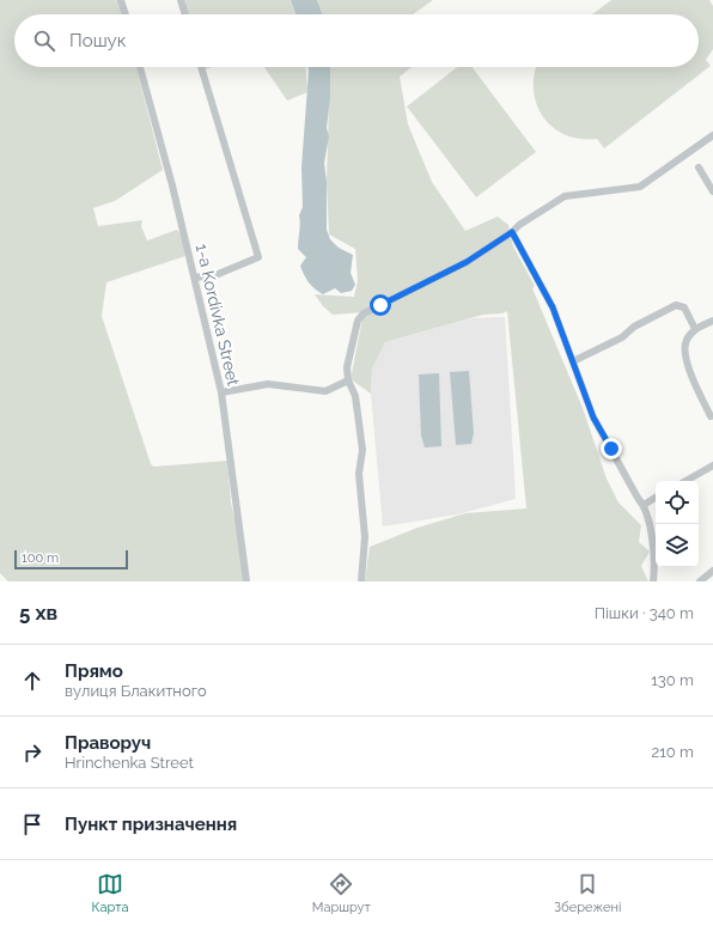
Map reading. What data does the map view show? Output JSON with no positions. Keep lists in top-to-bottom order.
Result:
{
  "streets": {
    "street": ["1-a Kordivka Street"]
  },
  "scale_bar": "100 m",
  "page": {
    "search": "Пошук",
    "scale": "100 m",
    "heading": ["5 хв", "Пішки · 340 m"],
    "list": [
      ["Прямо", "вулиця Блакитного", "130 m"],
      ["Праворуч", "Hrinchenka Street", "210 m"],
      "Пункт призначення"
    ],
    "nav": ["Карта", "Маршрут", "Збережені"]
  }
}
